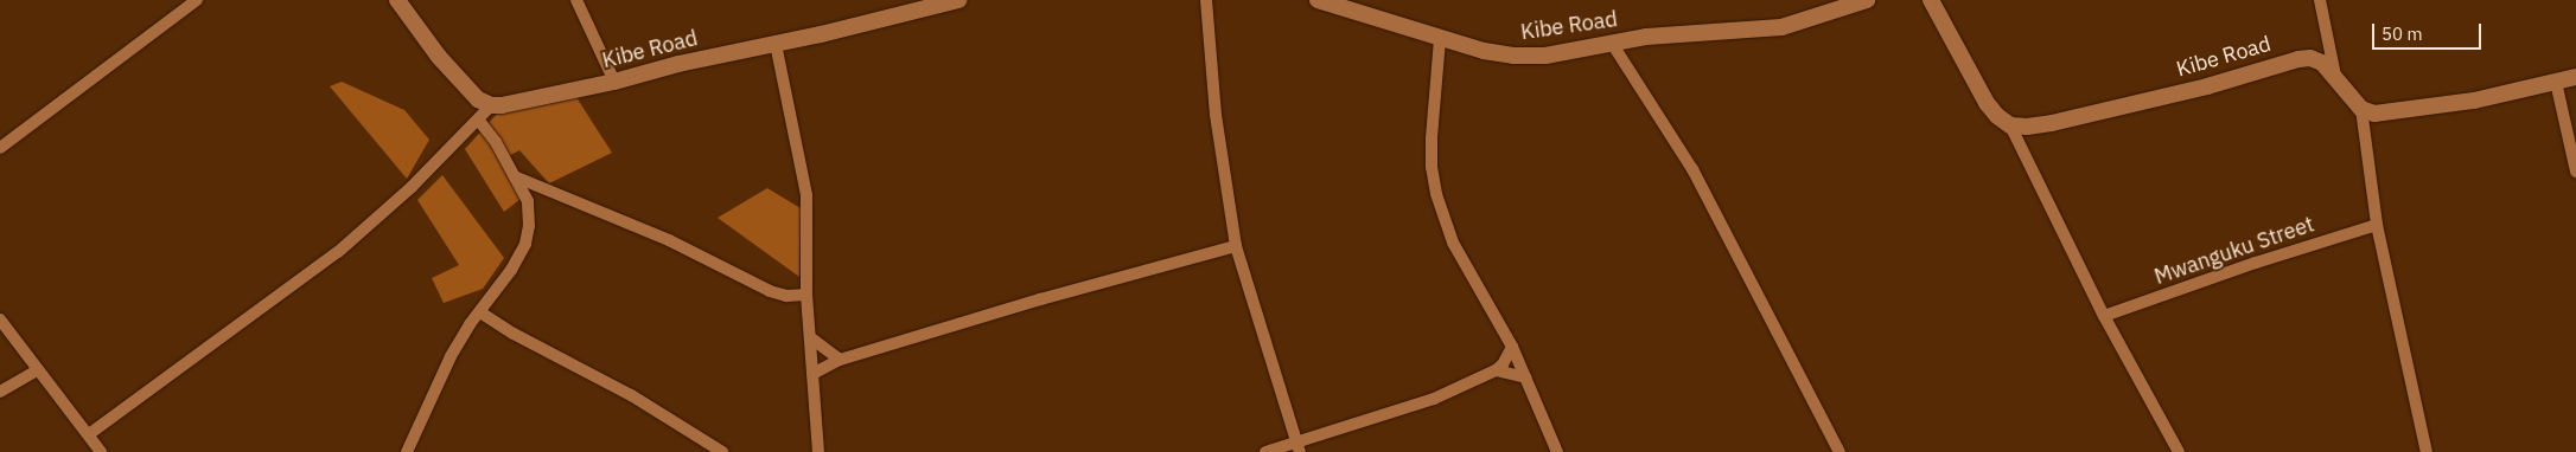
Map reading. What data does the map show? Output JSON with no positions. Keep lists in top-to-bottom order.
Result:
{
  "streets": {
    "street": ["Kibe Road", "Mwanguku Street"]
  },
  "scale_bar": "50 m"
}
